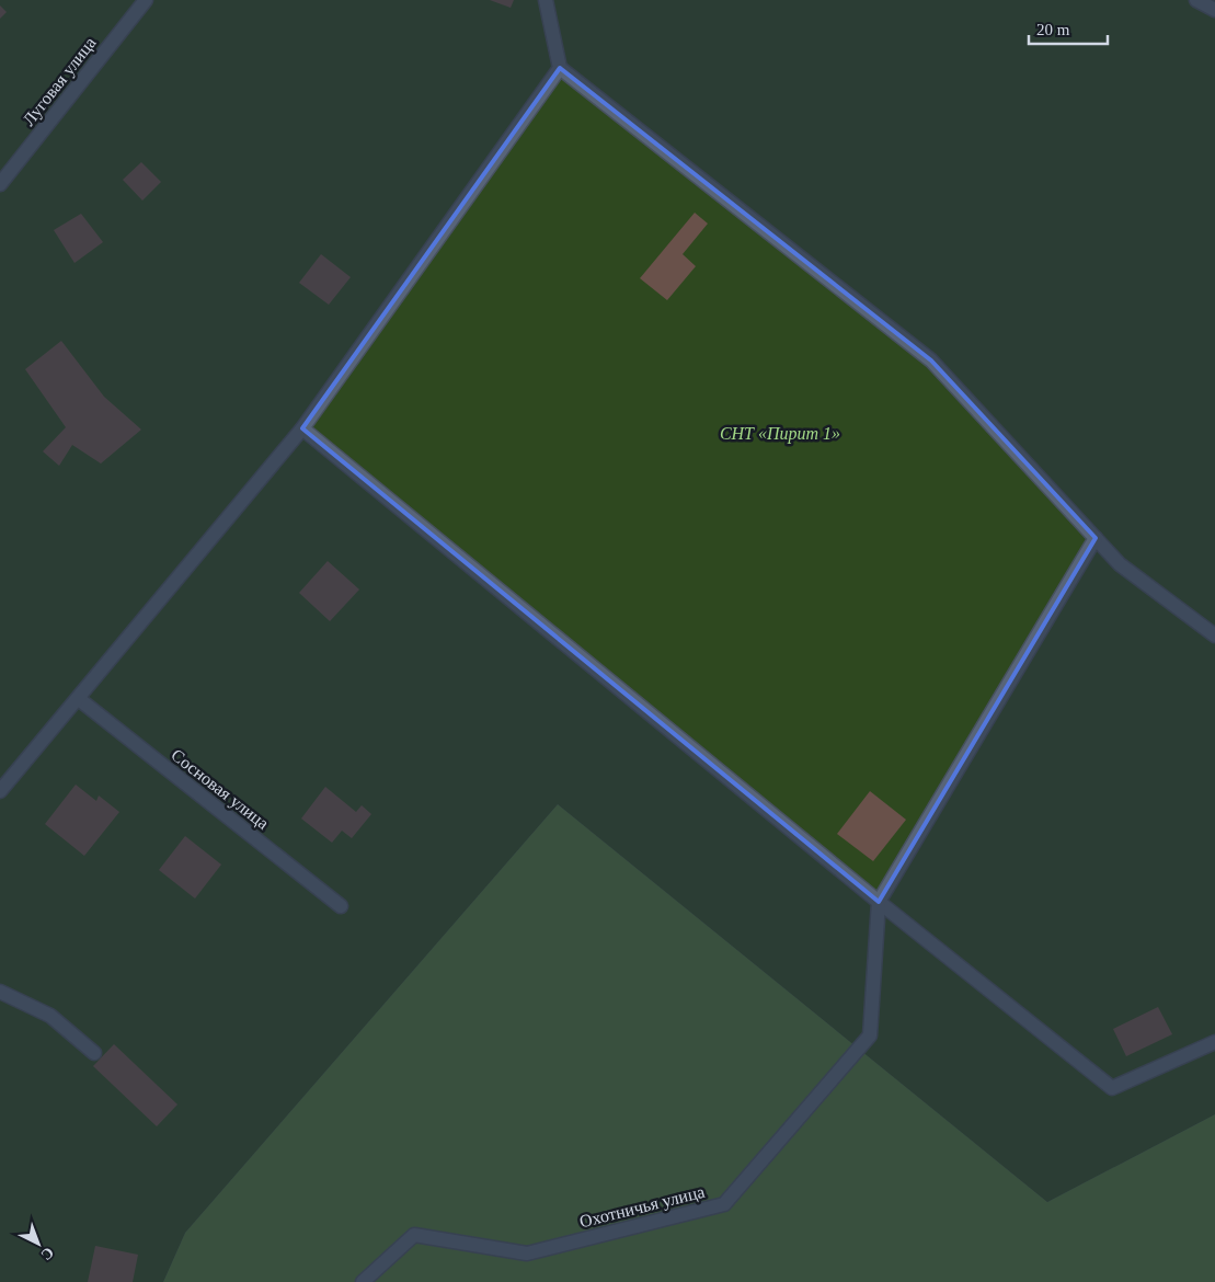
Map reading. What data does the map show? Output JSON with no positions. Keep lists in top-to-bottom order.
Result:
{
  "streets": {
    "street": ["Луговая улица", "Сосновая улица", "Охотничья улица"]
  },
  "parks": ["СНТ «Пирит 1»"],
  "scale_bar": "20 m",
  "north": "bottom right"
}
